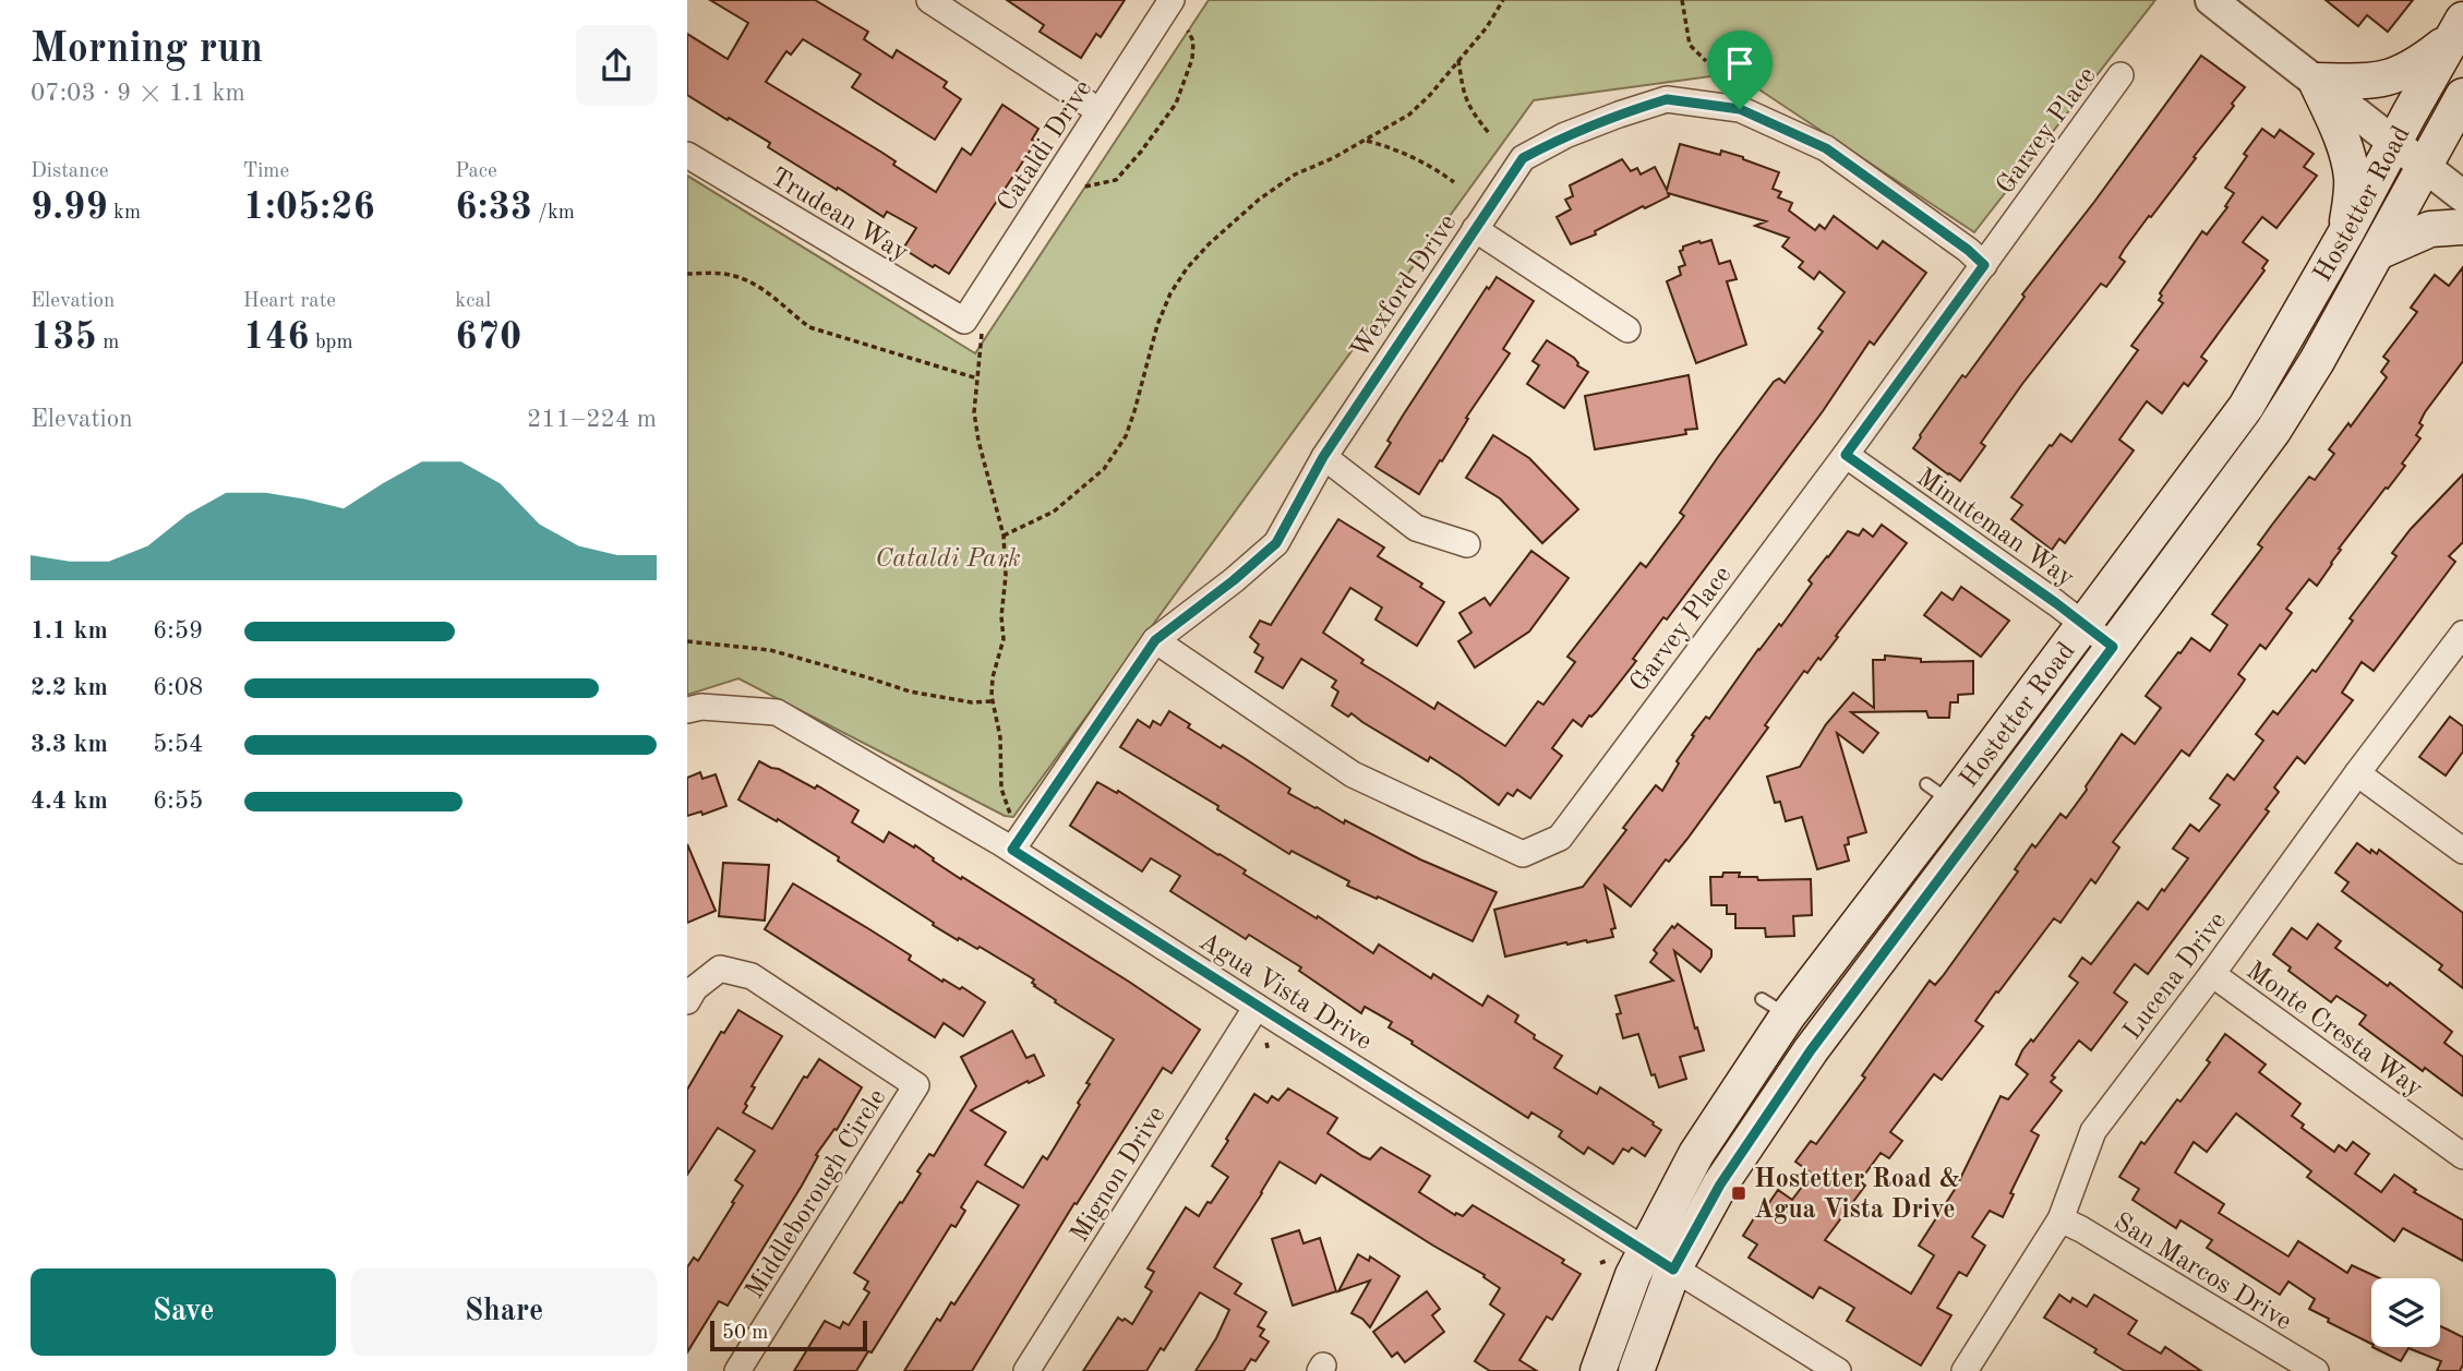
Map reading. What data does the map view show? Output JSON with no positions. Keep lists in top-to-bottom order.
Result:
{
  "streets": {
    "main road": ["Hostetter Road"],
    "street": [
      "Garvey Place",
      "Cataldi Drive",
      "Trudean Way",
      "Wexford Drive",
      "Minuteman Way",
      "Lucena Drive",
      "Agua Vista Drive",
      "Monte Cresta Way",
      "Mignon Drive",
      "Middleborough Circle",
      "San Marcos Drive"
    ]
  },
  "crossings": [
    ["Garvey Place", "Wexford Drive"],
    ["Garvey Place", "Minuteman Way"],
    ["Cataldi Drive", "Trudean Way"],
    ["Hostetter Road", "Minuteman Way"],
    ["Hostetter Road", "Agua Vista Drive"],
    ["Wexford Drive", "Agua Vista Drive"],
    ["Lucena Drive", "Monte Cresta Way"],
    ["Lucena Drive", "San Marcos Drive"],
    ["Agua Vista Drive", "Mignon Drive"]
  ],
  "parks": ["Cataldi Park"],
  "places": {
    "transit": ["Hostetter Road & Agua Vista Drive"]
  },
  "scale_bar": "50 m",
  "page": {
    "heading": ["Morning run", "07:03 · 9 × 1.1 km"],
    "stats": [
      ["Distance", "9.99 km"],
      ["Time", "1:05:26"],
      ["Pace", "6:33 /km"],
      ["Elevation", "135 m"],
      ["Heart rate", "146 bpm"],
      ["kcal", "670"]
    ],
    "chart": ["Elevation", "211–224 m"],
    "list": [
      {
        "name": "1.1 km",
        "note": "6:59"
      },
      {
        "name": "2.2 km",
        "note": "6:08"
      },
      {
        "name": "3.3 km",
        "note": "5:54"
      },
      {
        "name": "4.4 km",
        "note": "6:55"
      }
    ],
    "buttons": ["Save", "Share"],
    "scale": "50 m"
  }
}
